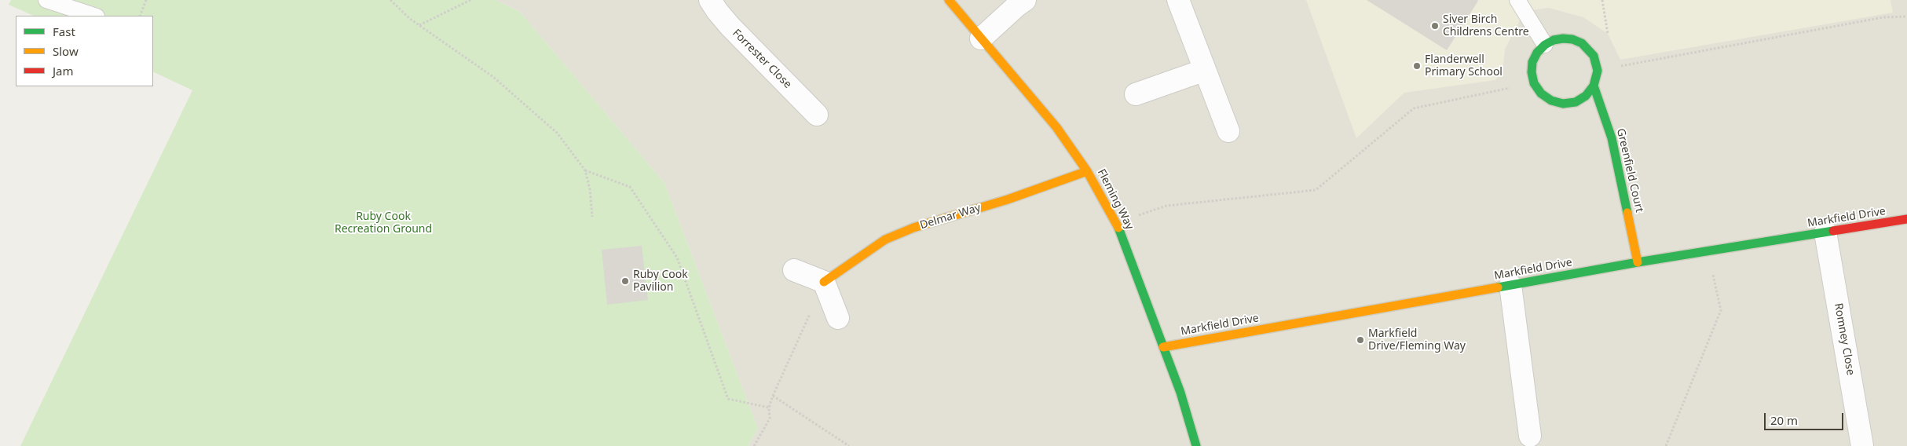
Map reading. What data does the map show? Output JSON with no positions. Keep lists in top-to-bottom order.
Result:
{
  "streets": {
    "street": [
      "Forrester Close",
      "Greenfield Court",
      "Fleming Way",
      "Delmar Way",
      "Markfield Drive",
      "Romney Close"
    ]
  },
  "crossings": [
    ["Greenfield Court", "Markfield Drive"],
    ["Fleming Way", "Delmar Way"],
    ["Fleming Way", "Markfield Drive"],
    ["Markfield Drive", "Romney Close"]
  ],
  "parks": ["Ruby Cook Recreation Ground"],
  "places": [
    "Siver Birch Childrens Centre",
    "Flanderwell Primary School",
    "Ruby Cook Pavilion",
    "Markfield Drive/Fleming Way"
  ],
  "legend": ["Fast", "Slow", "Jam"],
  "scale_bar": "20 m"
}
